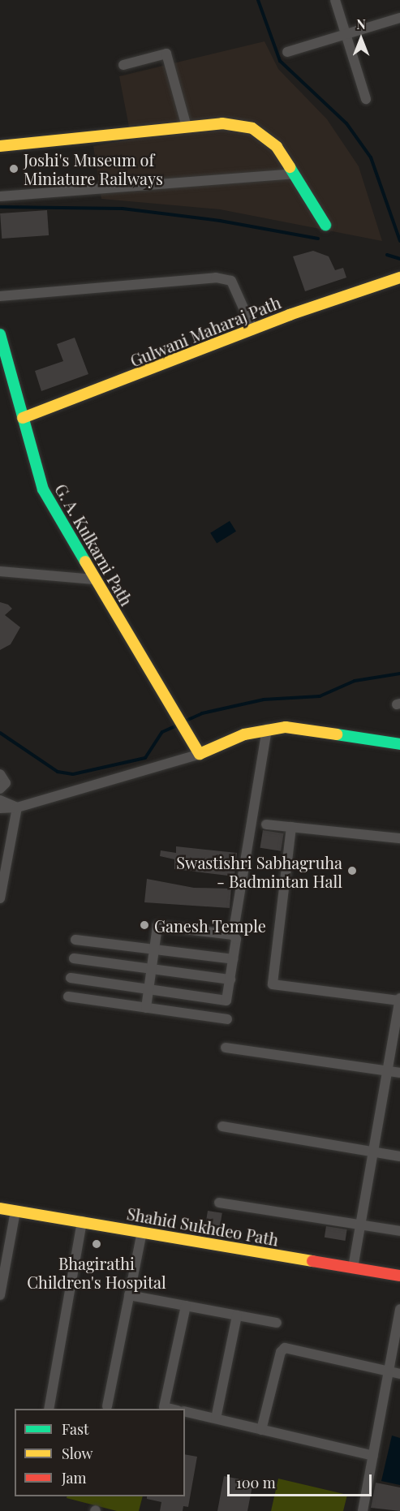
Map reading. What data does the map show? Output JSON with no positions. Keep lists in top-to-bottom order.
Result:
{
  "streets": {
    "street": ["Gulwani Maharaj Path", "G. A. Kulkarni Path", "Shahid Sukhdeo Path"]
  },
  "crossings": [
    ["Gulwani Maharaj Path", "G. A. Kulkarni Path"]
  ],
  "places": [
    "Joshi's Museum of Miniature Railways",
    "Swastishri Sabhagruha - Badmintan Hall",
    "Ganesh Temple",
    "Bhagirathi Children's Hospital"
  ],
  "legend": ["Fast", "Slow", "Jam"],
  "scale_bar": "100 m",
  "north": "top"
}
